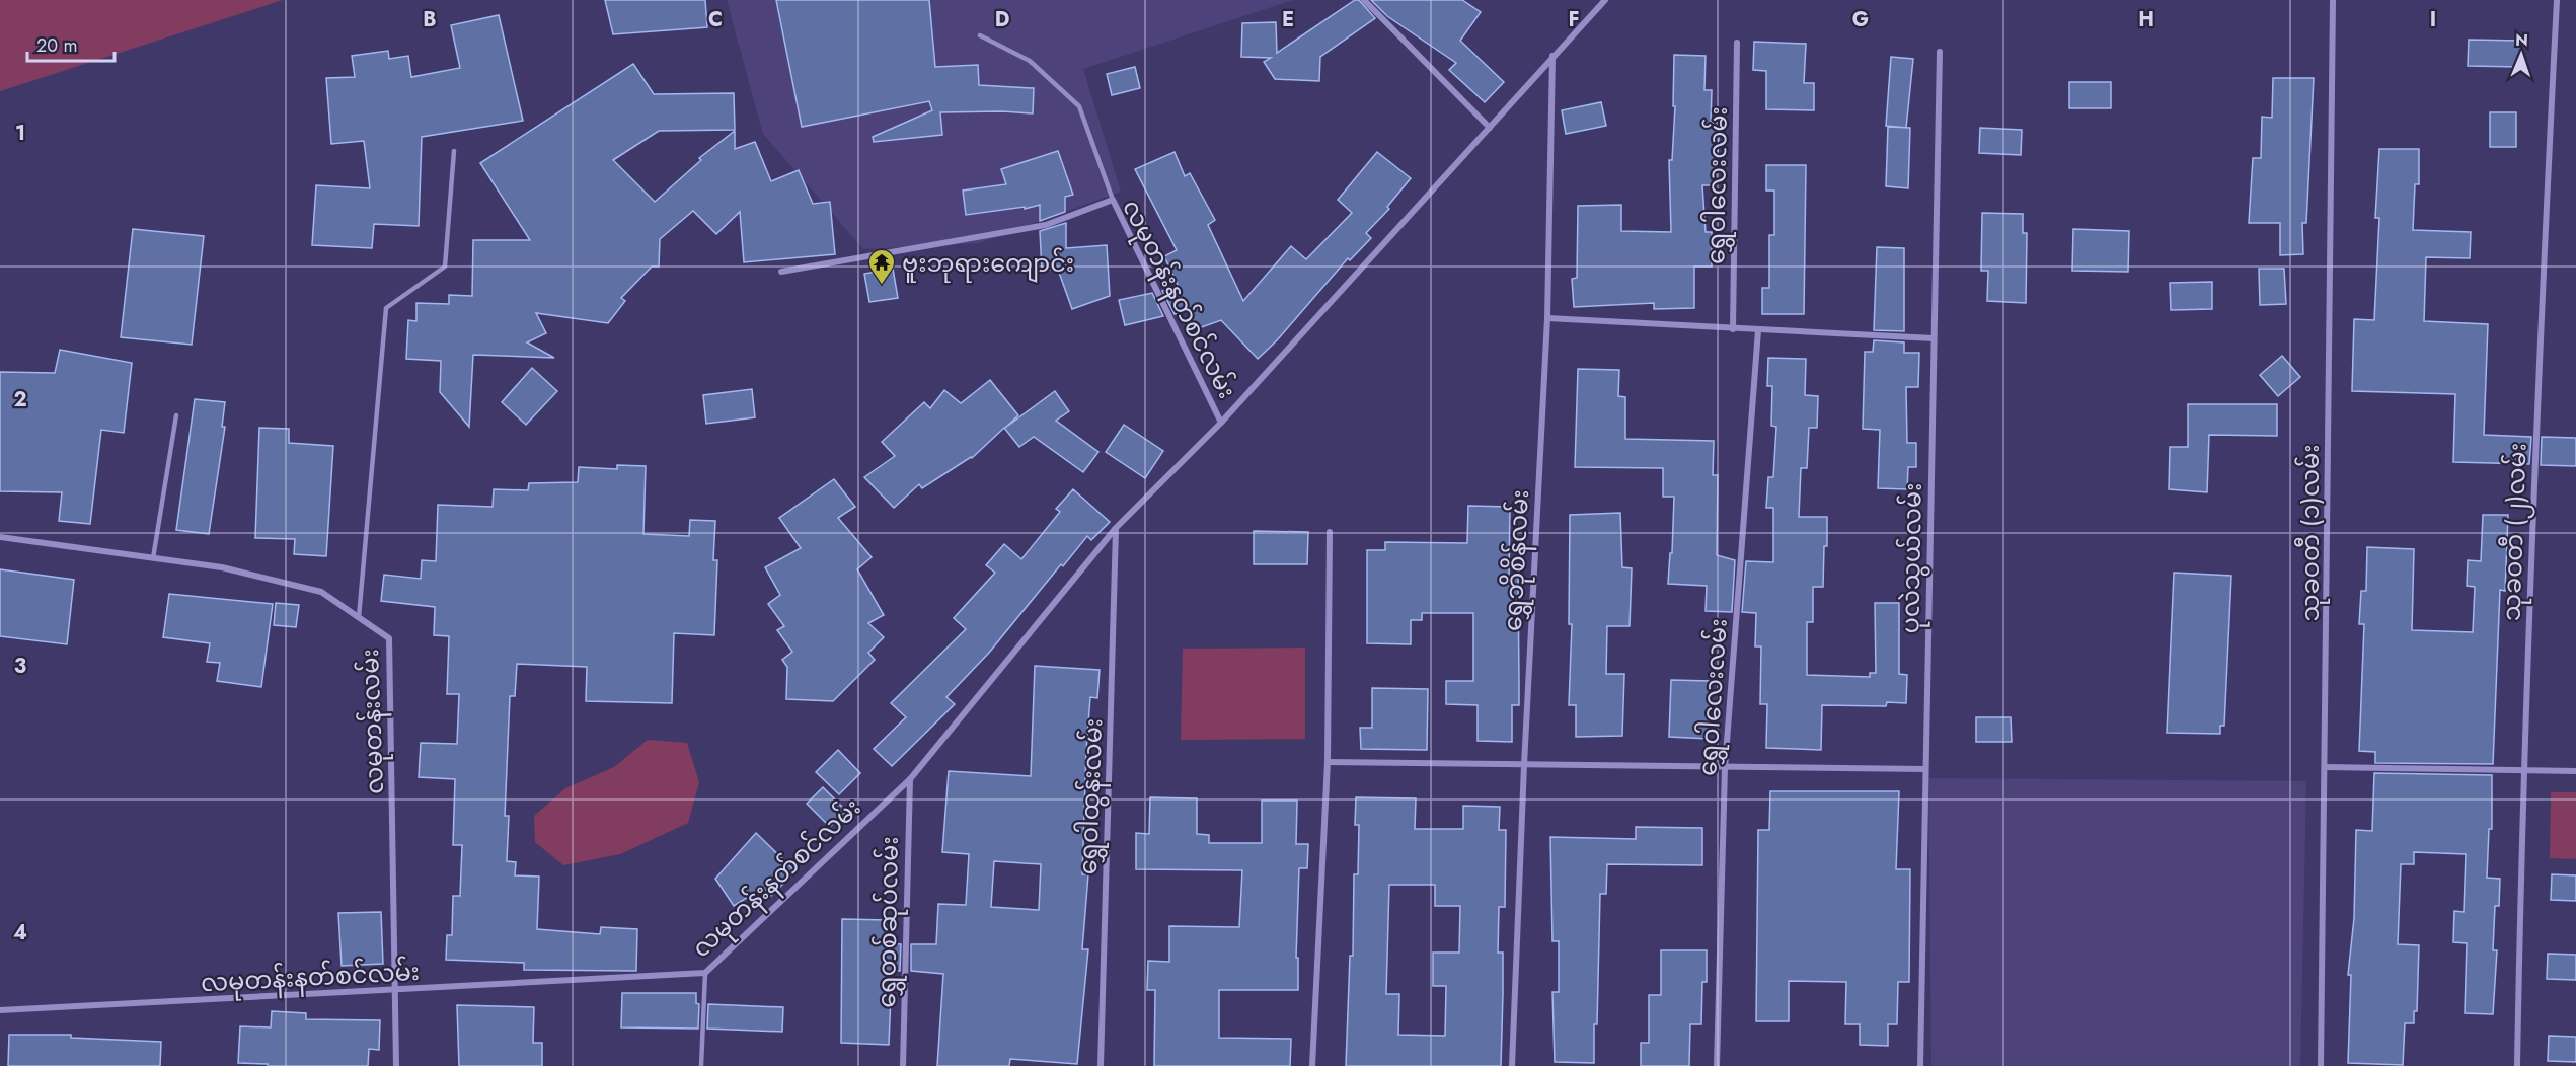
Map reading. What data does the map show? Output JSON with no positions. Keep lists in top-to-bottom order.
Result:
{
  "streets": {
    "street": [
      "ရွှေဝါလေးလမ်း",
      "လမုတန်းနတ်စင်လမ်း",
      "သုခဝတီ (၂)လမ်း",
      "သုခဝတီ (၁)လမ်း",
      "ပုလဲသွယ်လမ်း",
      "ရွှေဘိုစိန်လမ်း",
      "လမုတန်းလမ်း",
      "ရွှေဝါထွန်းလမ်း",
      "ရွှေတစ်ဆုပ်လမ်း"
    ]
  },
  "crossings": [
    ["လမုတန်းနတ်စင်လမ်း", "ရွှေဘိုစိန်လမ်း"],
    ["လမုတန်းနတ်စင်လမ်း", "လမုတန်းလမ်း"],
    ["လမုတန်းနတ်စင်လမ်း", "ရွှေဝါထွန်းလမ်း"],
    ["လမုတန်းနတ်စင်လမ်း", "ရွှေတစ်ဆုပ်လမ်း"]
  ],
  "places": {
    "temple": ["ဗူးဘုရားကျောင်း"]
  },
  "scale_bar": "20 m",
  "north": "top",
  "grid": {
    "columns": [
      "B",
      "C",
      "D",
      "E",
      "F",
      "G",
      "H",
      "I"
    ],
    "rows": [
      "1",
      "2",
      "3",
      "4"
    ]
  }
}
